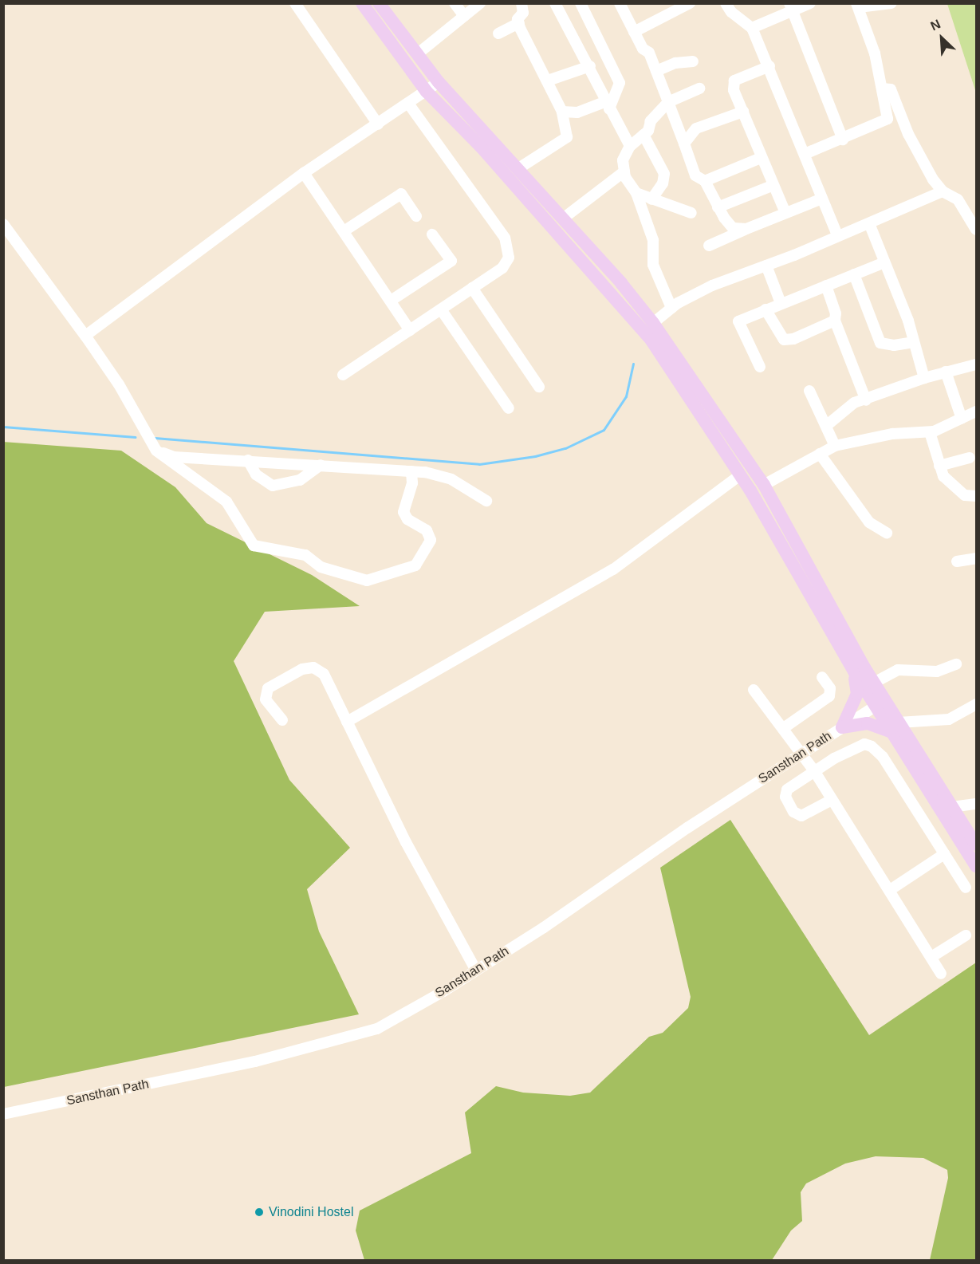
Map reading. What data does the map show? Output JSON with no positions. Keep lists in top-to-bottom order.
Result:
{
  "streets": {
    "street": ["Sansthan Path"]
  },
  "places": ["Vinodini Hostel"],
  "north": "top left"
}
